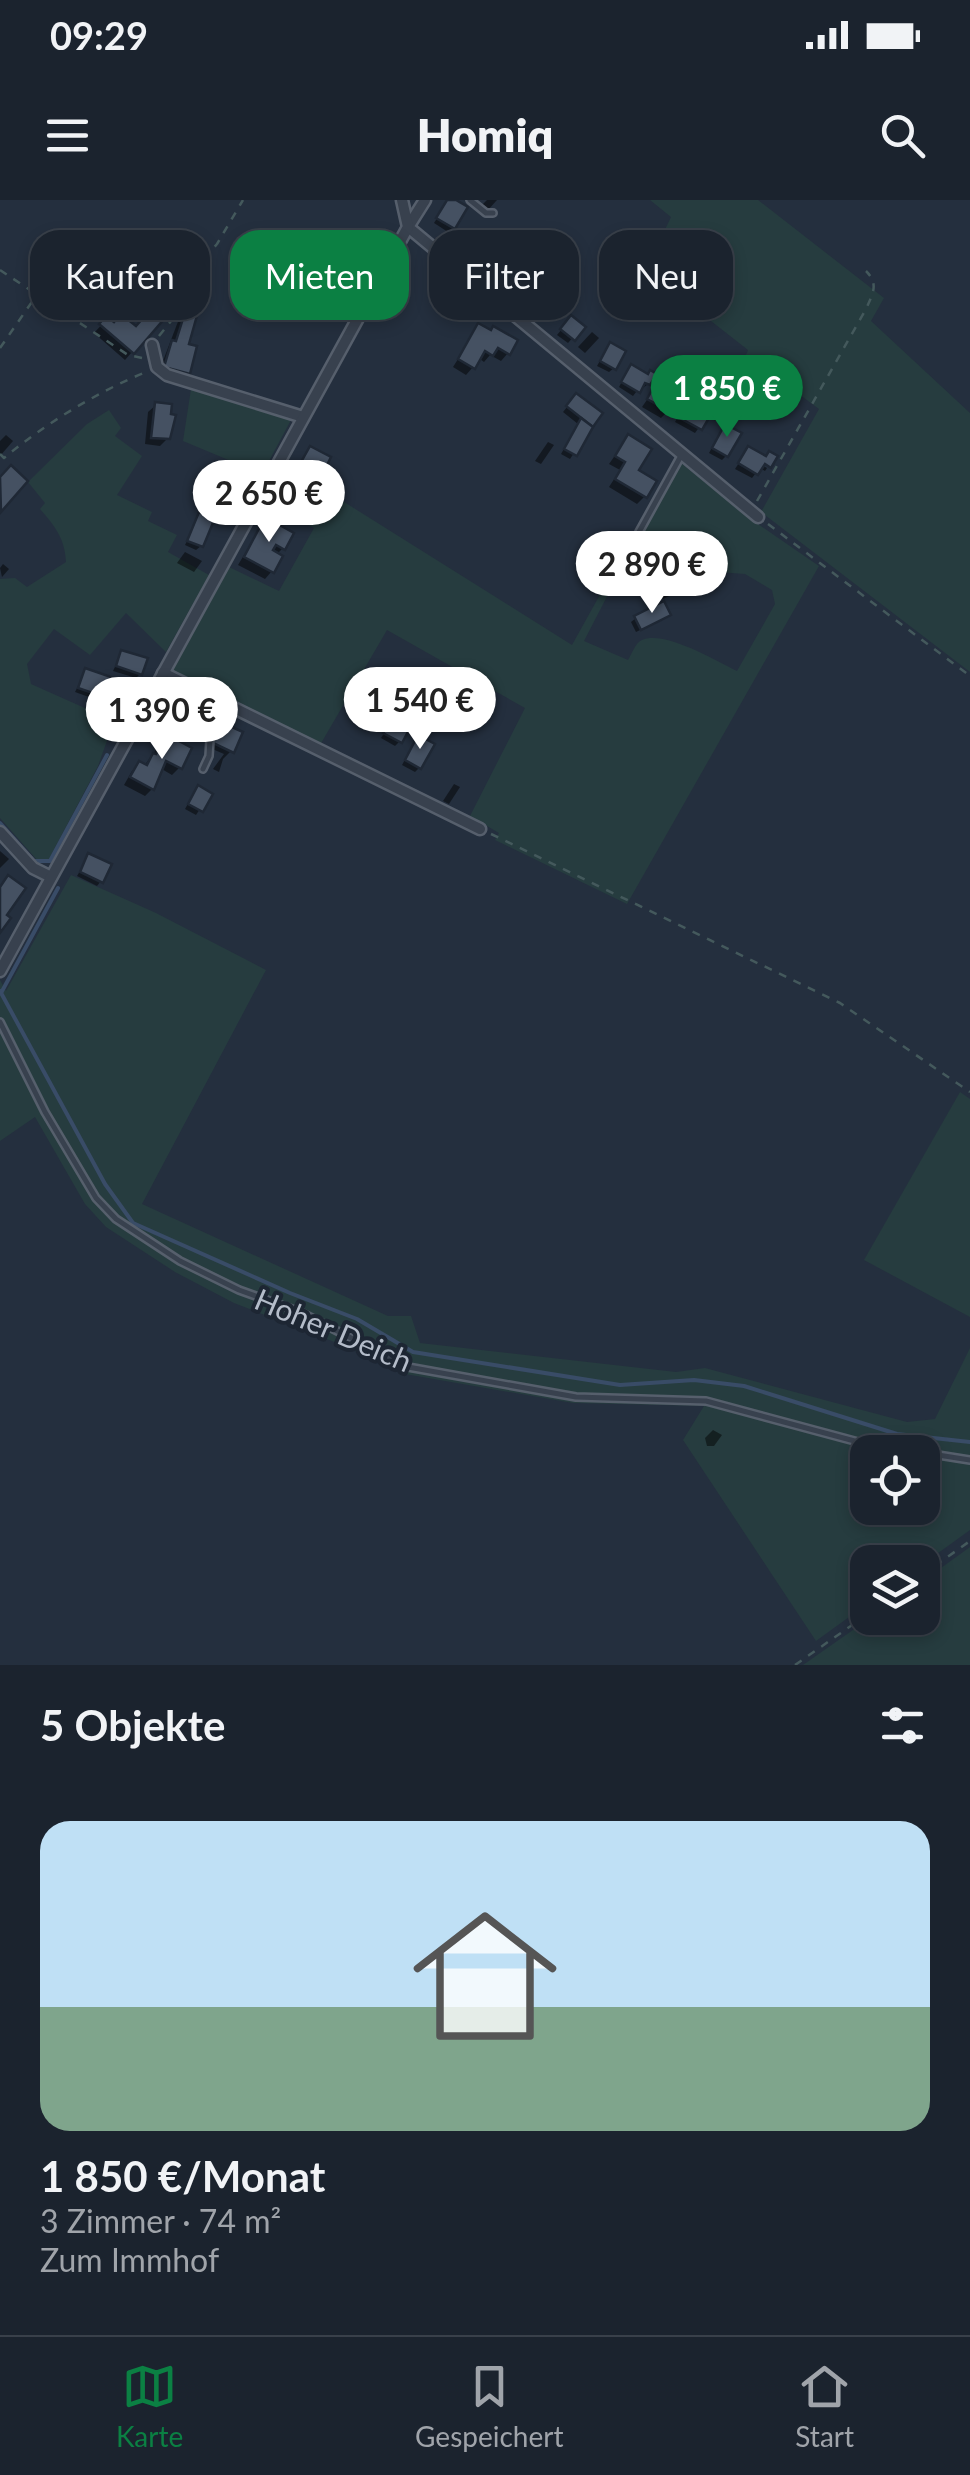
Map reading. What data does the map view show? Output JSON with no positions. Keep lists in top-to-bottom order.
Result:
{
  "streets": {
    "lane": ["Hoher Deich"]
  },
  "page": {
    "status": "09:29",
    "header": "Homiq",
    "chip": [
      "Kaufen",
      "Mieten",
      "Filter",
      "Neu"
    ],
    "price": [
      "1 850 €",
      "2 650 €",
      "2 890 €",
      "1 540 €",
      "1 390 €"
    ],
    "heading": "5 Objekte",
    "list": [
      {
        "name": "1 850 €/Monat",
        "note": "3 Zimmer · 74 m² · Zum Immhof"
      }
    ],
    "tabs": ["Karte", "Gespeichert", "Start"]
  }
}
